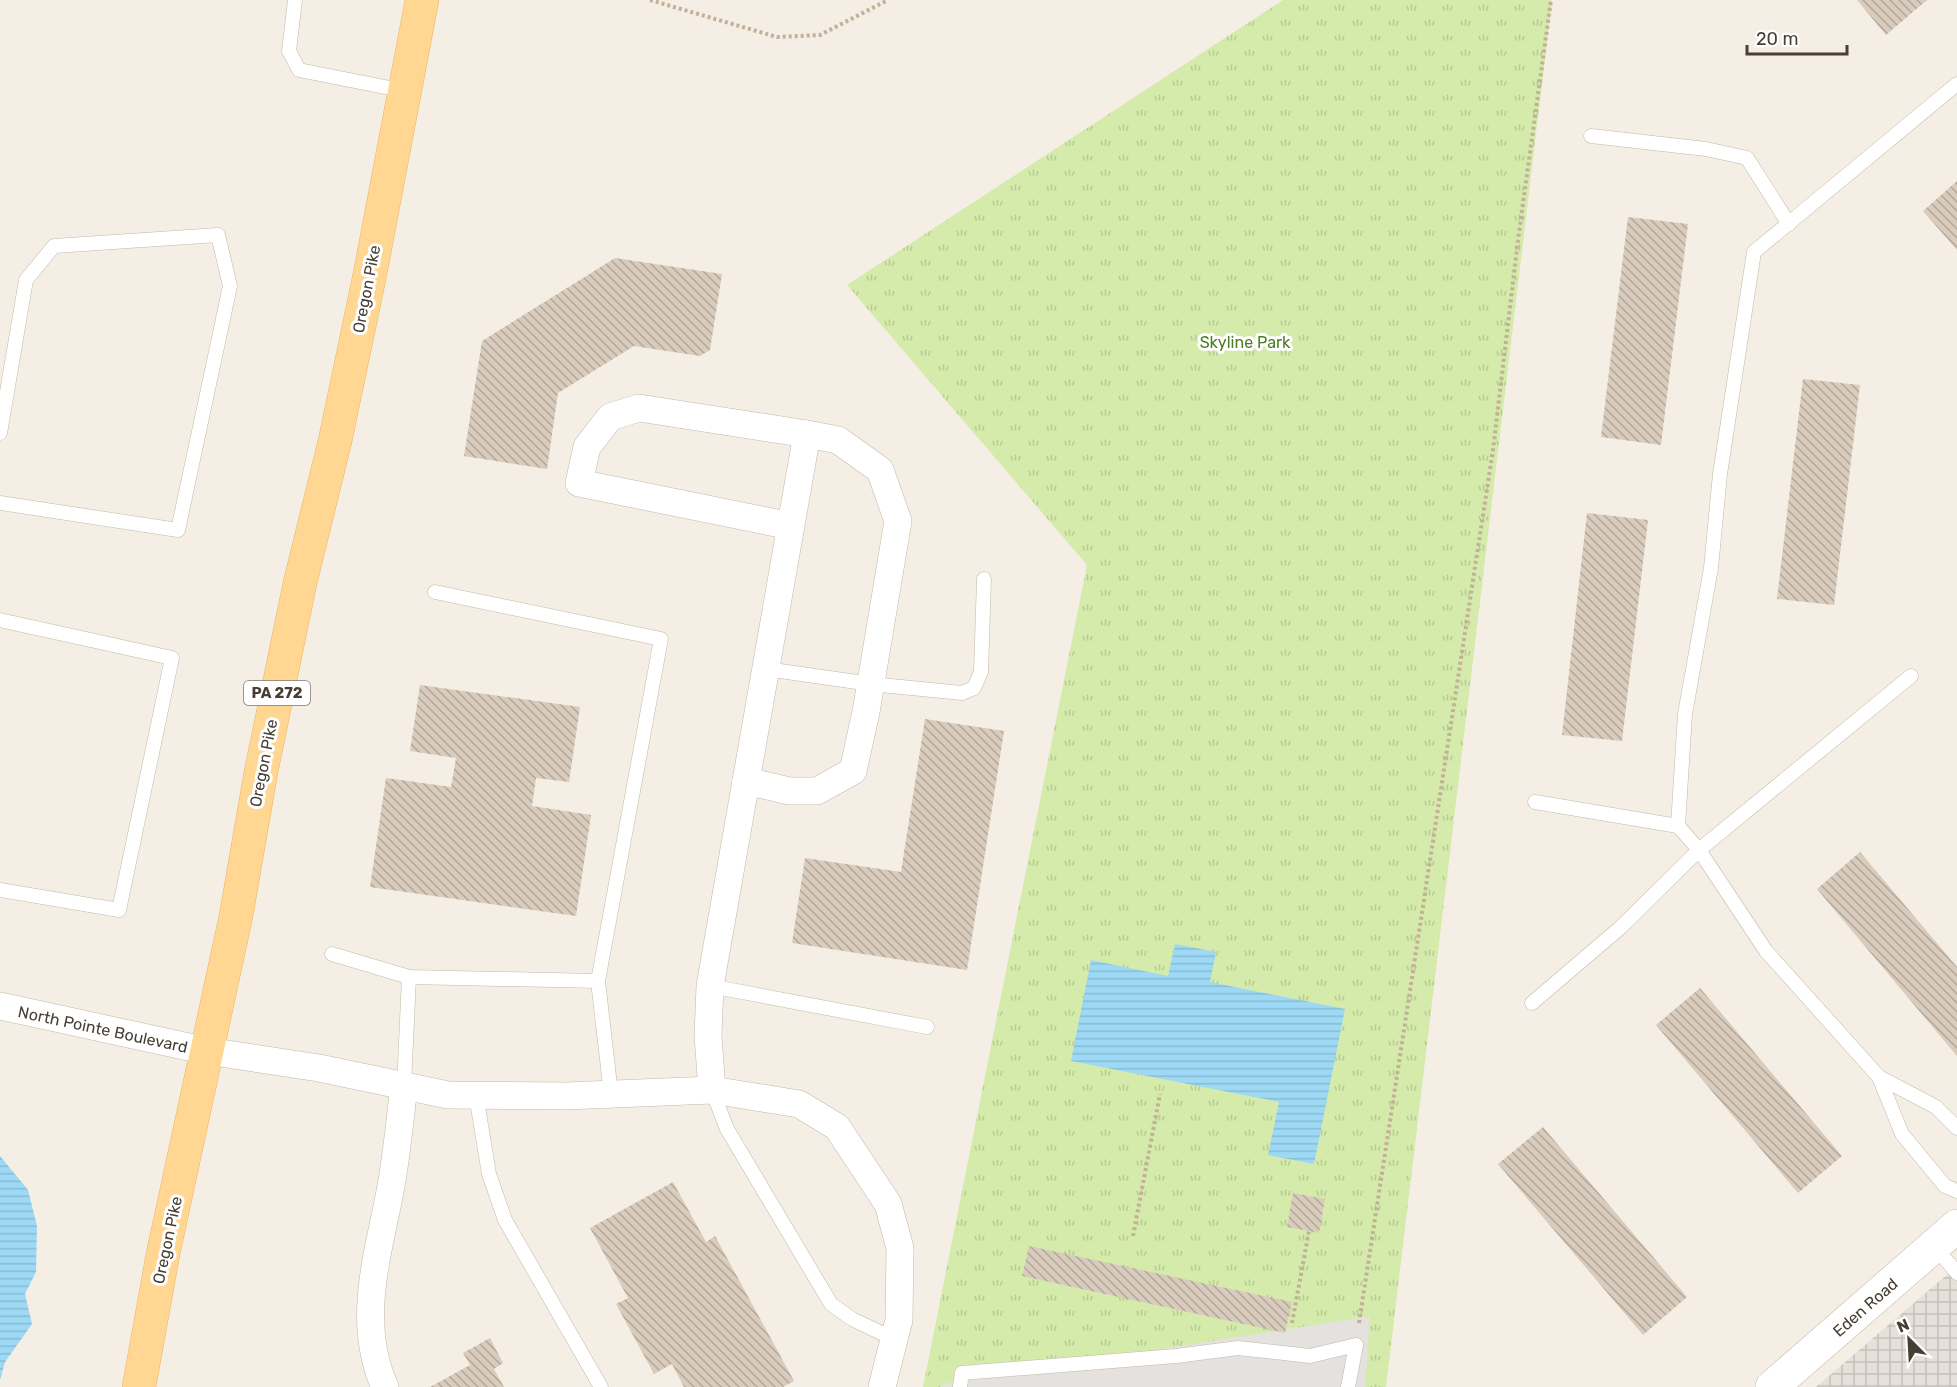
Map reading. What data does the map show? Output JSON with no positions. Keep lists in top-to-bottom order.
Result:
{
  "streets": {
    "main road": ["Oregon Pike", "PA 272"],
    "street": ["North Pointe Boulevard", "Eden Road"]
  },
  "crossings": [
    ["Oregon Pike", "North Pointe Boulevard"]
  ],
  "parks": ["Skyline Park"],
  "scale_bar": "20 m",
  "north": "top left"
}
